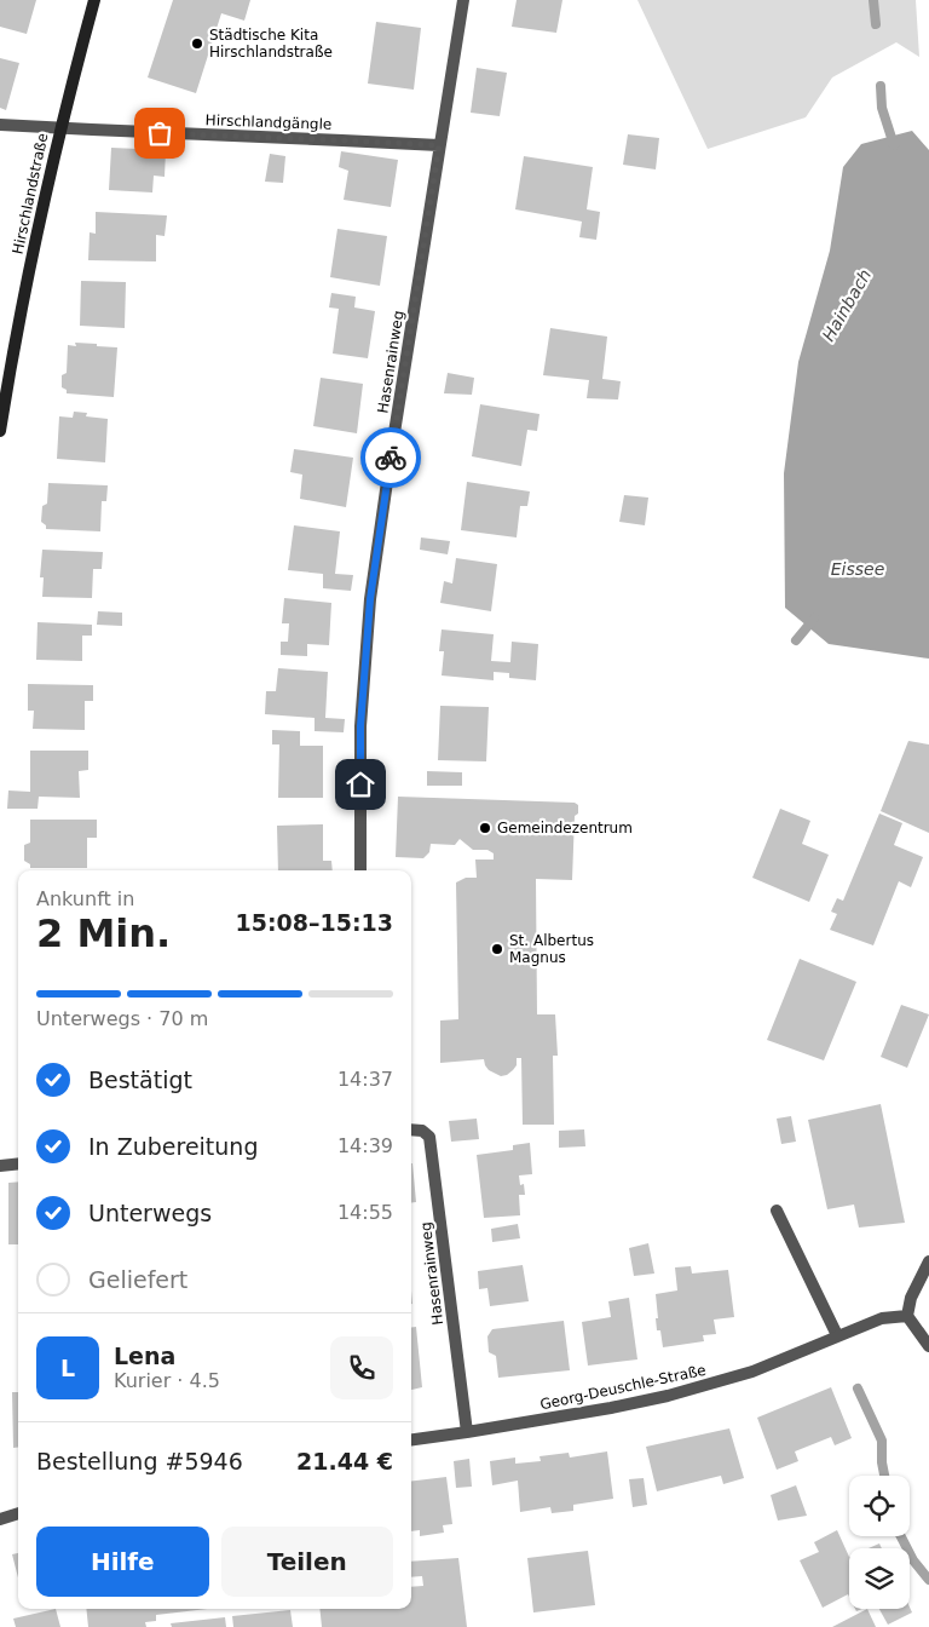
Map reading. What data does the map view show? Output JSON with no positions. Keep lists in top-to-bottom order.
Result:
{
  "streets": {
    "street": [
      "Hirschlandgängle",
      "Hirschlandstraße",
      "Hasenrainweg",
      "Georg-Deuschle-Straße"
    ]
  },
  "crossings": [
    ["Hirschlandgängle", "Hirschlandstraße"],
    ["Hirschlandgängle", "Hasenrainweg"],
    ["Hasenrainweg", "Georg-Deuschle-Straße"]
  ],
  "water": ["Hainbach", "Eissee"],
  "places": ["Städtische Kita Hirschlandstraße", "Gemeindezentrum", "St. Albertus Magnus"],
  "page": {
    "heading": ["2 Min.", "Ankunft in", "15:08–15:13"],
    "panel": [
      "Lena",
      "Kurier · 4.5",
      "Bestellung #5946",
      "21.44 €"
    ],
    "bar": "Unterwegs · 70 m",
    "list": [
      ["Bestätigt", "14:37"],
      ["In Zubereitung", "14:39"],
      ["Unterwegs", "14:55"],
      "Geliefert"
    ],
    "round": "L",
    "buttons": ["Hilfe", "Teilen"]
  }
}
